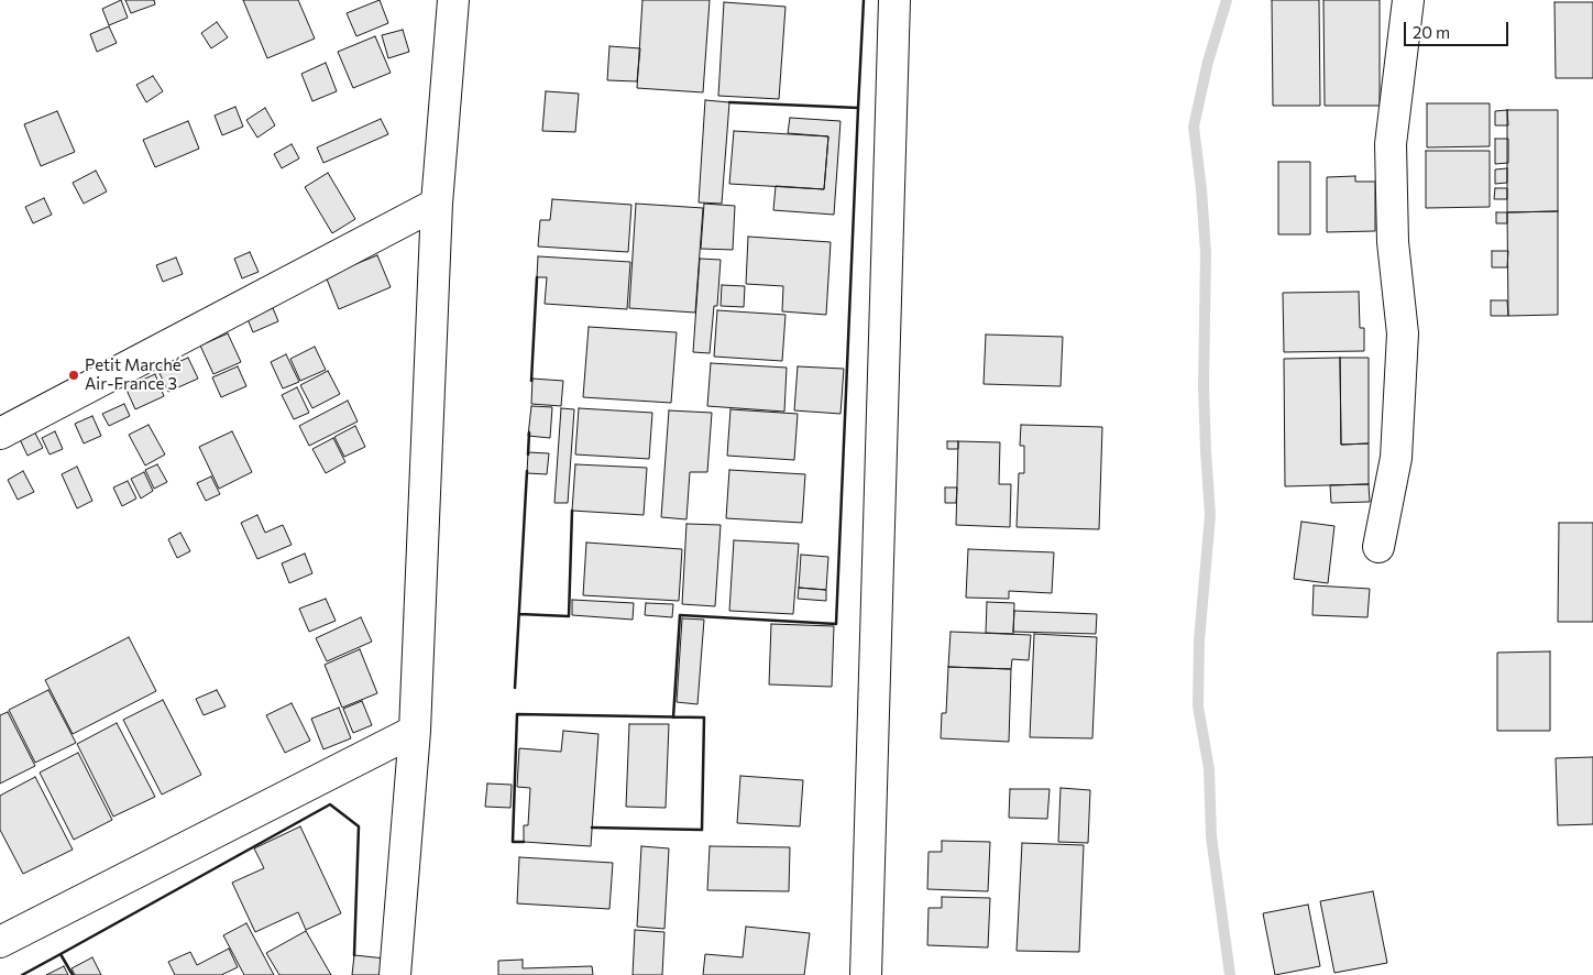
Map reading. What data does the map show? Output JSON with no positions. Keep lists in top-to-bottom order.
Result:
{
  "places": ["Petit Marché Air-France 3"],
  "scale_bar": "20 m"
}
